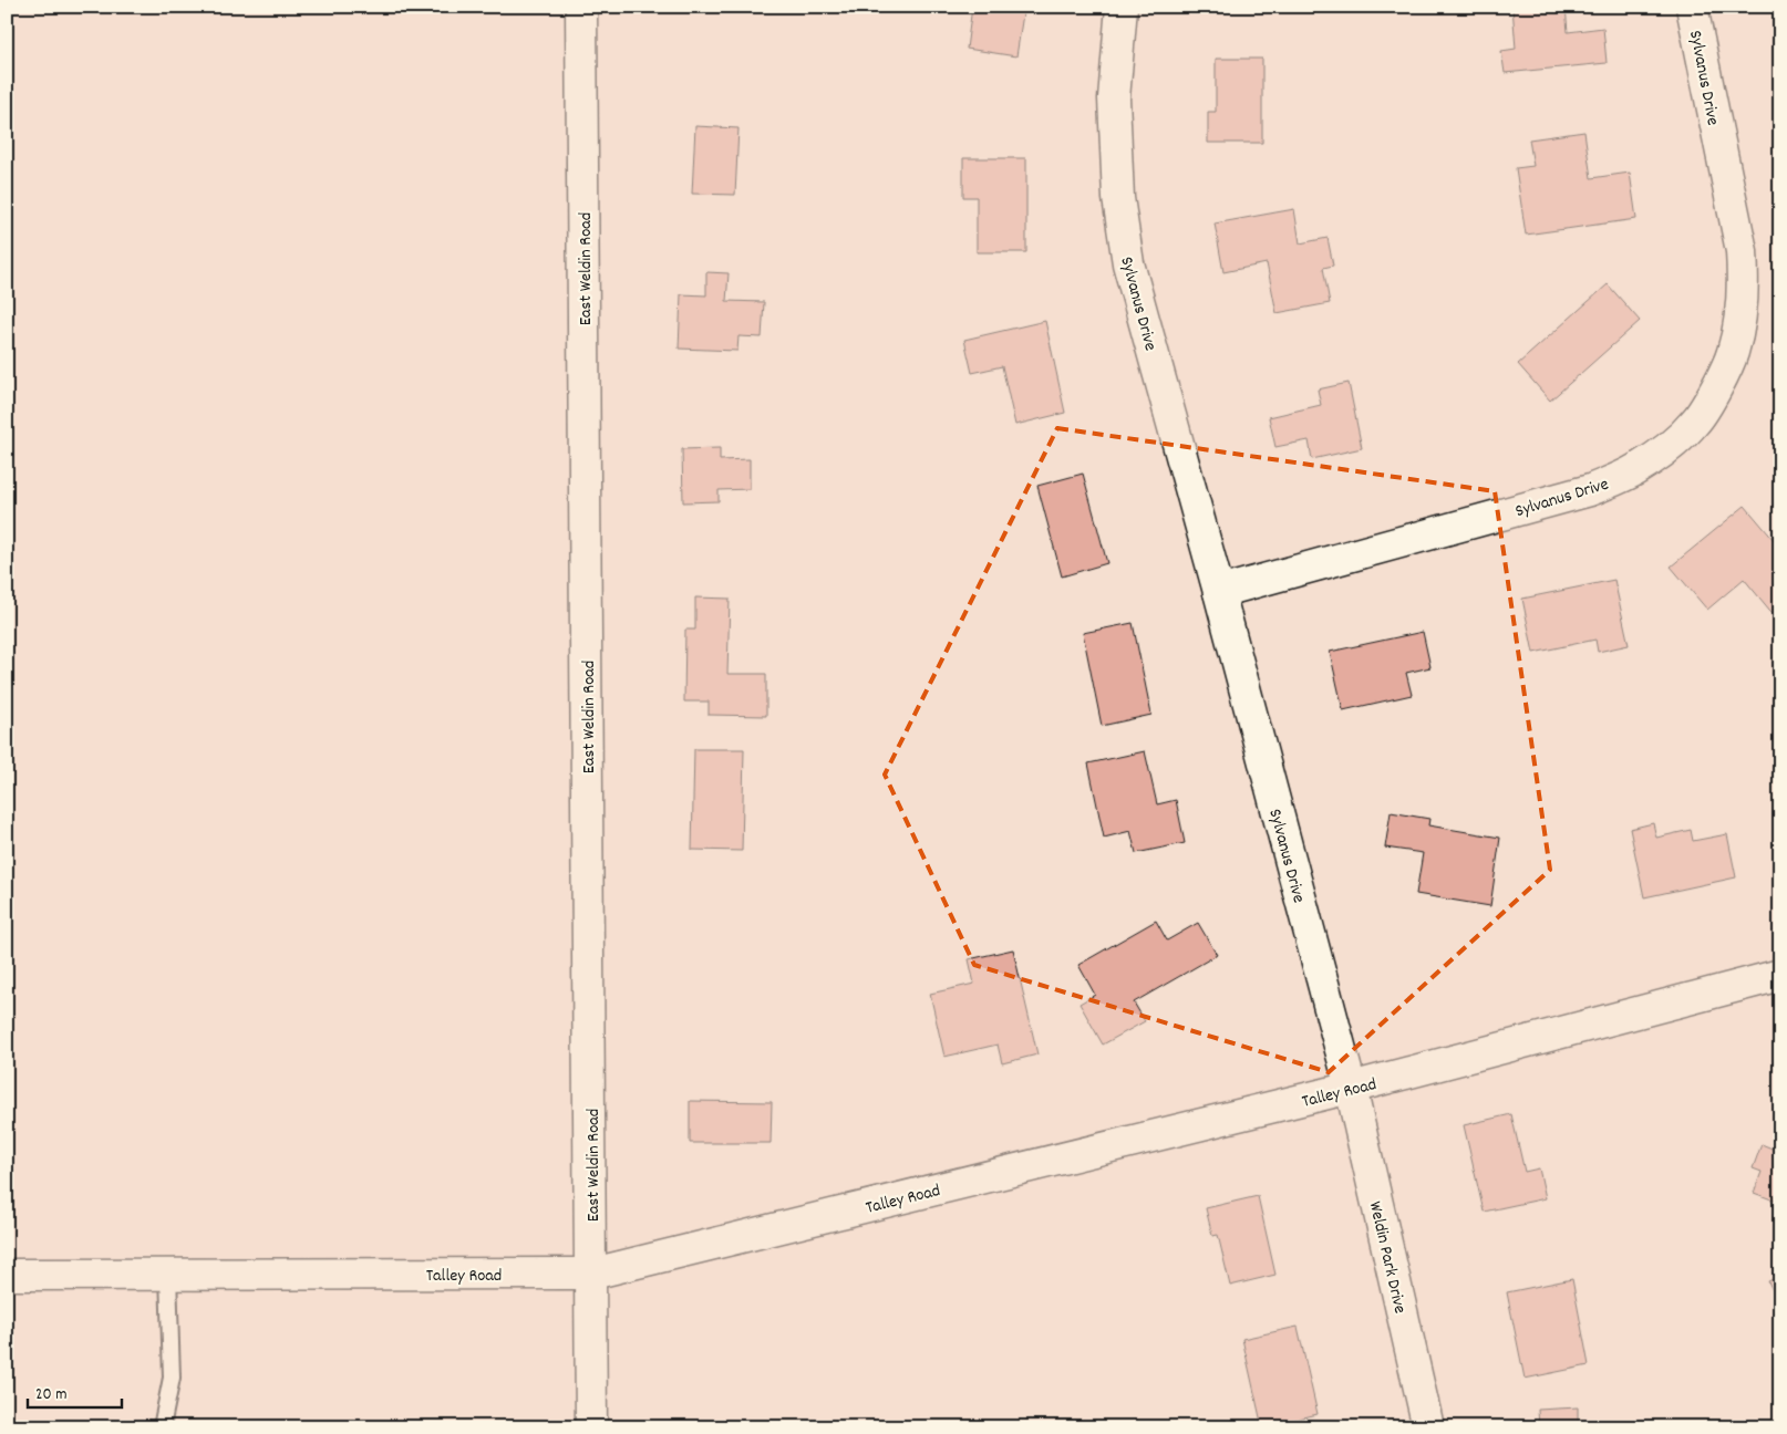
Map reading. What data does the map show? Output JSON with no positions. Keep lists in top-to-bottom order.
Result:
{
  "streets": {
    "street": [
      "Sylvanus Drive",
      "East Weldin Road",
      "Talley Road",
      "Weldin Park Drive"
    ]
  },
  "crossings": [
    ["Sylvanus Drive", "Talley Road"],
    ["Sylvanus Drive", "Weldin Park Drive"],
    ["East Weldin Road", "Talley Road"],
    ["Talley Road", "Weldin Park Drive"]
  ],
  "scale_bar": "20 m"
}
